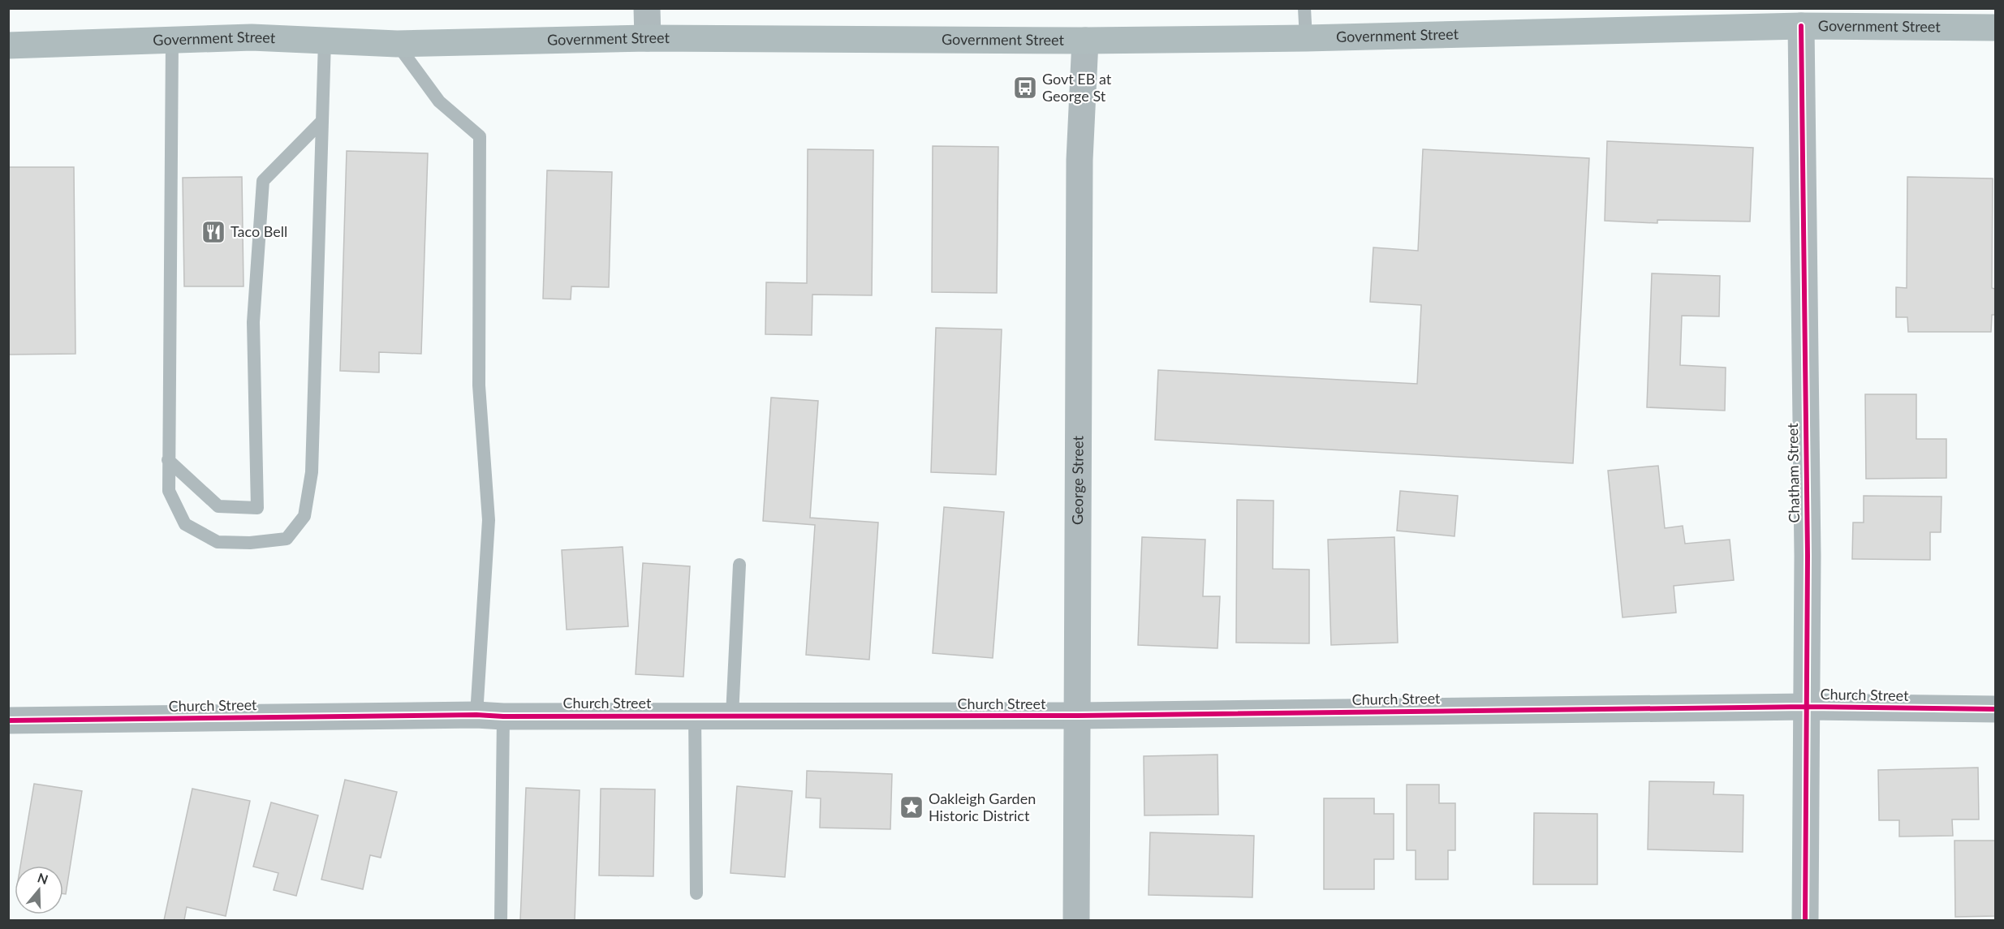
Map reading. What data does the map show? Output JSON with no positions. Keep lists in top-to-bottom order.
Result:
{
  "streets": {
    "main road": ["Government Street"],
    "street": ["Chatham Street", "George Street", "Church Street"]
  },
  "crossings": [
    ["Government Street", "Chatham Street"],
    ["Government Street", "George Street"],
    ["Chatham Street", "Church Street"],
    ["George Street", "Church Street"]
  ],
  "places": {
    "bus stop": ["Govt EB at George St"],
    "restaurant": ["Taco Bell"],
    "place": ["Oakleigh Garden Historic District"]
  },
  "north": "top"
}
